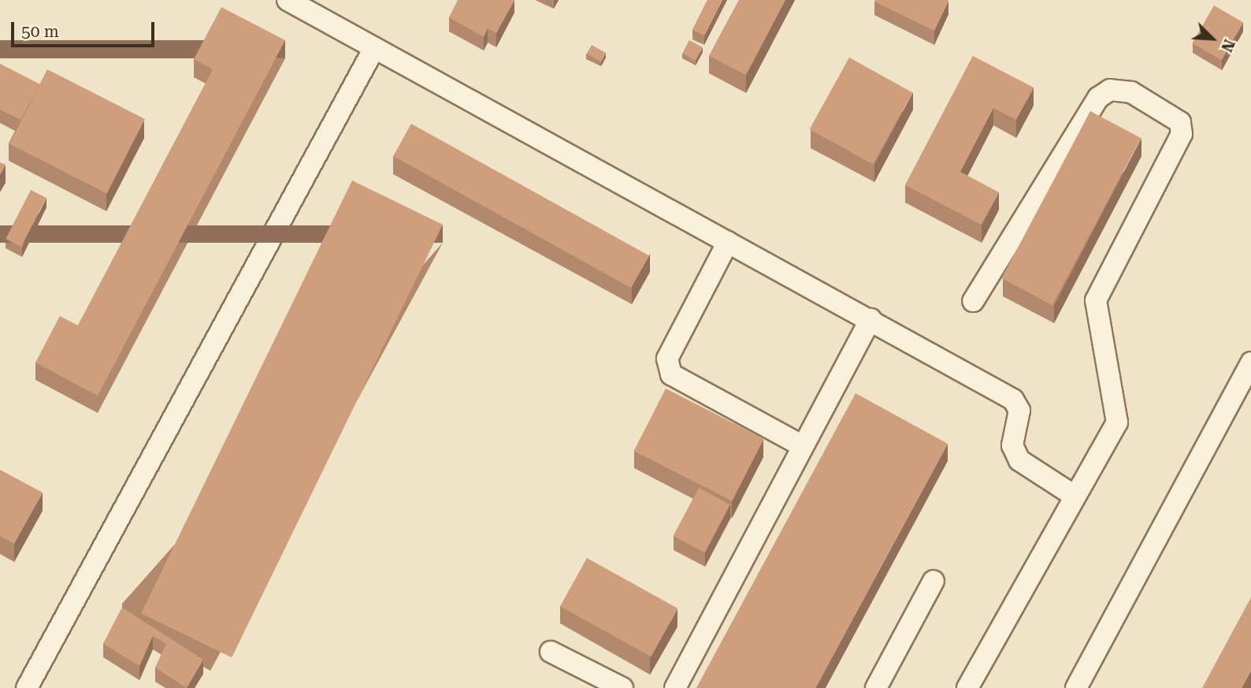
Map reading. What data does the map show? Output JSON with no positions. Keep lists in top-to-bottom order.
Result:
{
  "scale_bar": "50 m",
  "north": "bottom right"
}
